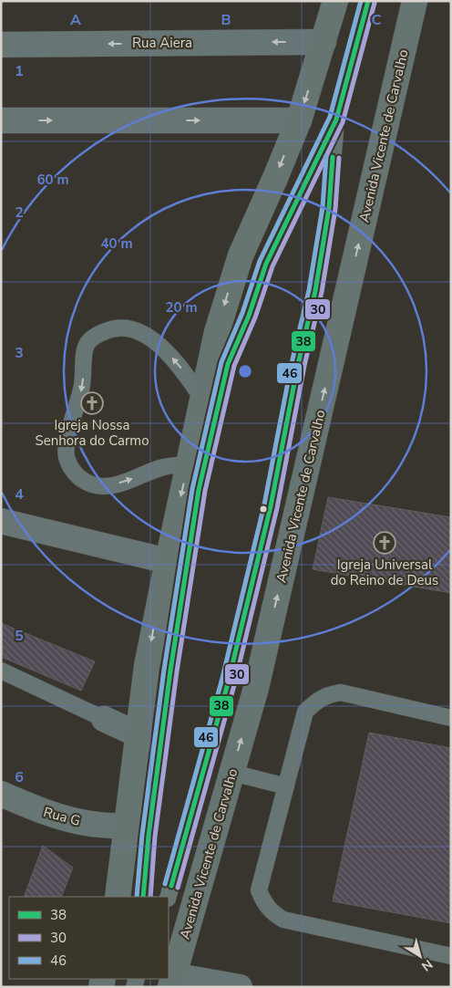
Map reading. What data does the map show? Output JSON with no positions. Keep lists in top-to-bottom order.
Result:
{
  "streets": {
    "main road": ["Avenida Vicente de Carvalho"],
    "street": ["Rua Aiera", "Rua G"]
  },
  "places": {
    "church": ["Igreja Nossa Senhora do Carmo", "Igreja Universal do Reino de Deus"]
  },
  "lines": ["transit line 38", "transit line 46", "transit line 30"],
  "legend": ["38", "30", "46"],
  "north": "bottom right",
  "grid": {
    "columns": ["A", "B", "C"],
    "rows": [
      "1",
      "2",
      "3",
      "4",
      "5",
      "6"
    ]
  },
  "rings": ["60 m", "40 m", "20 m"]
}
